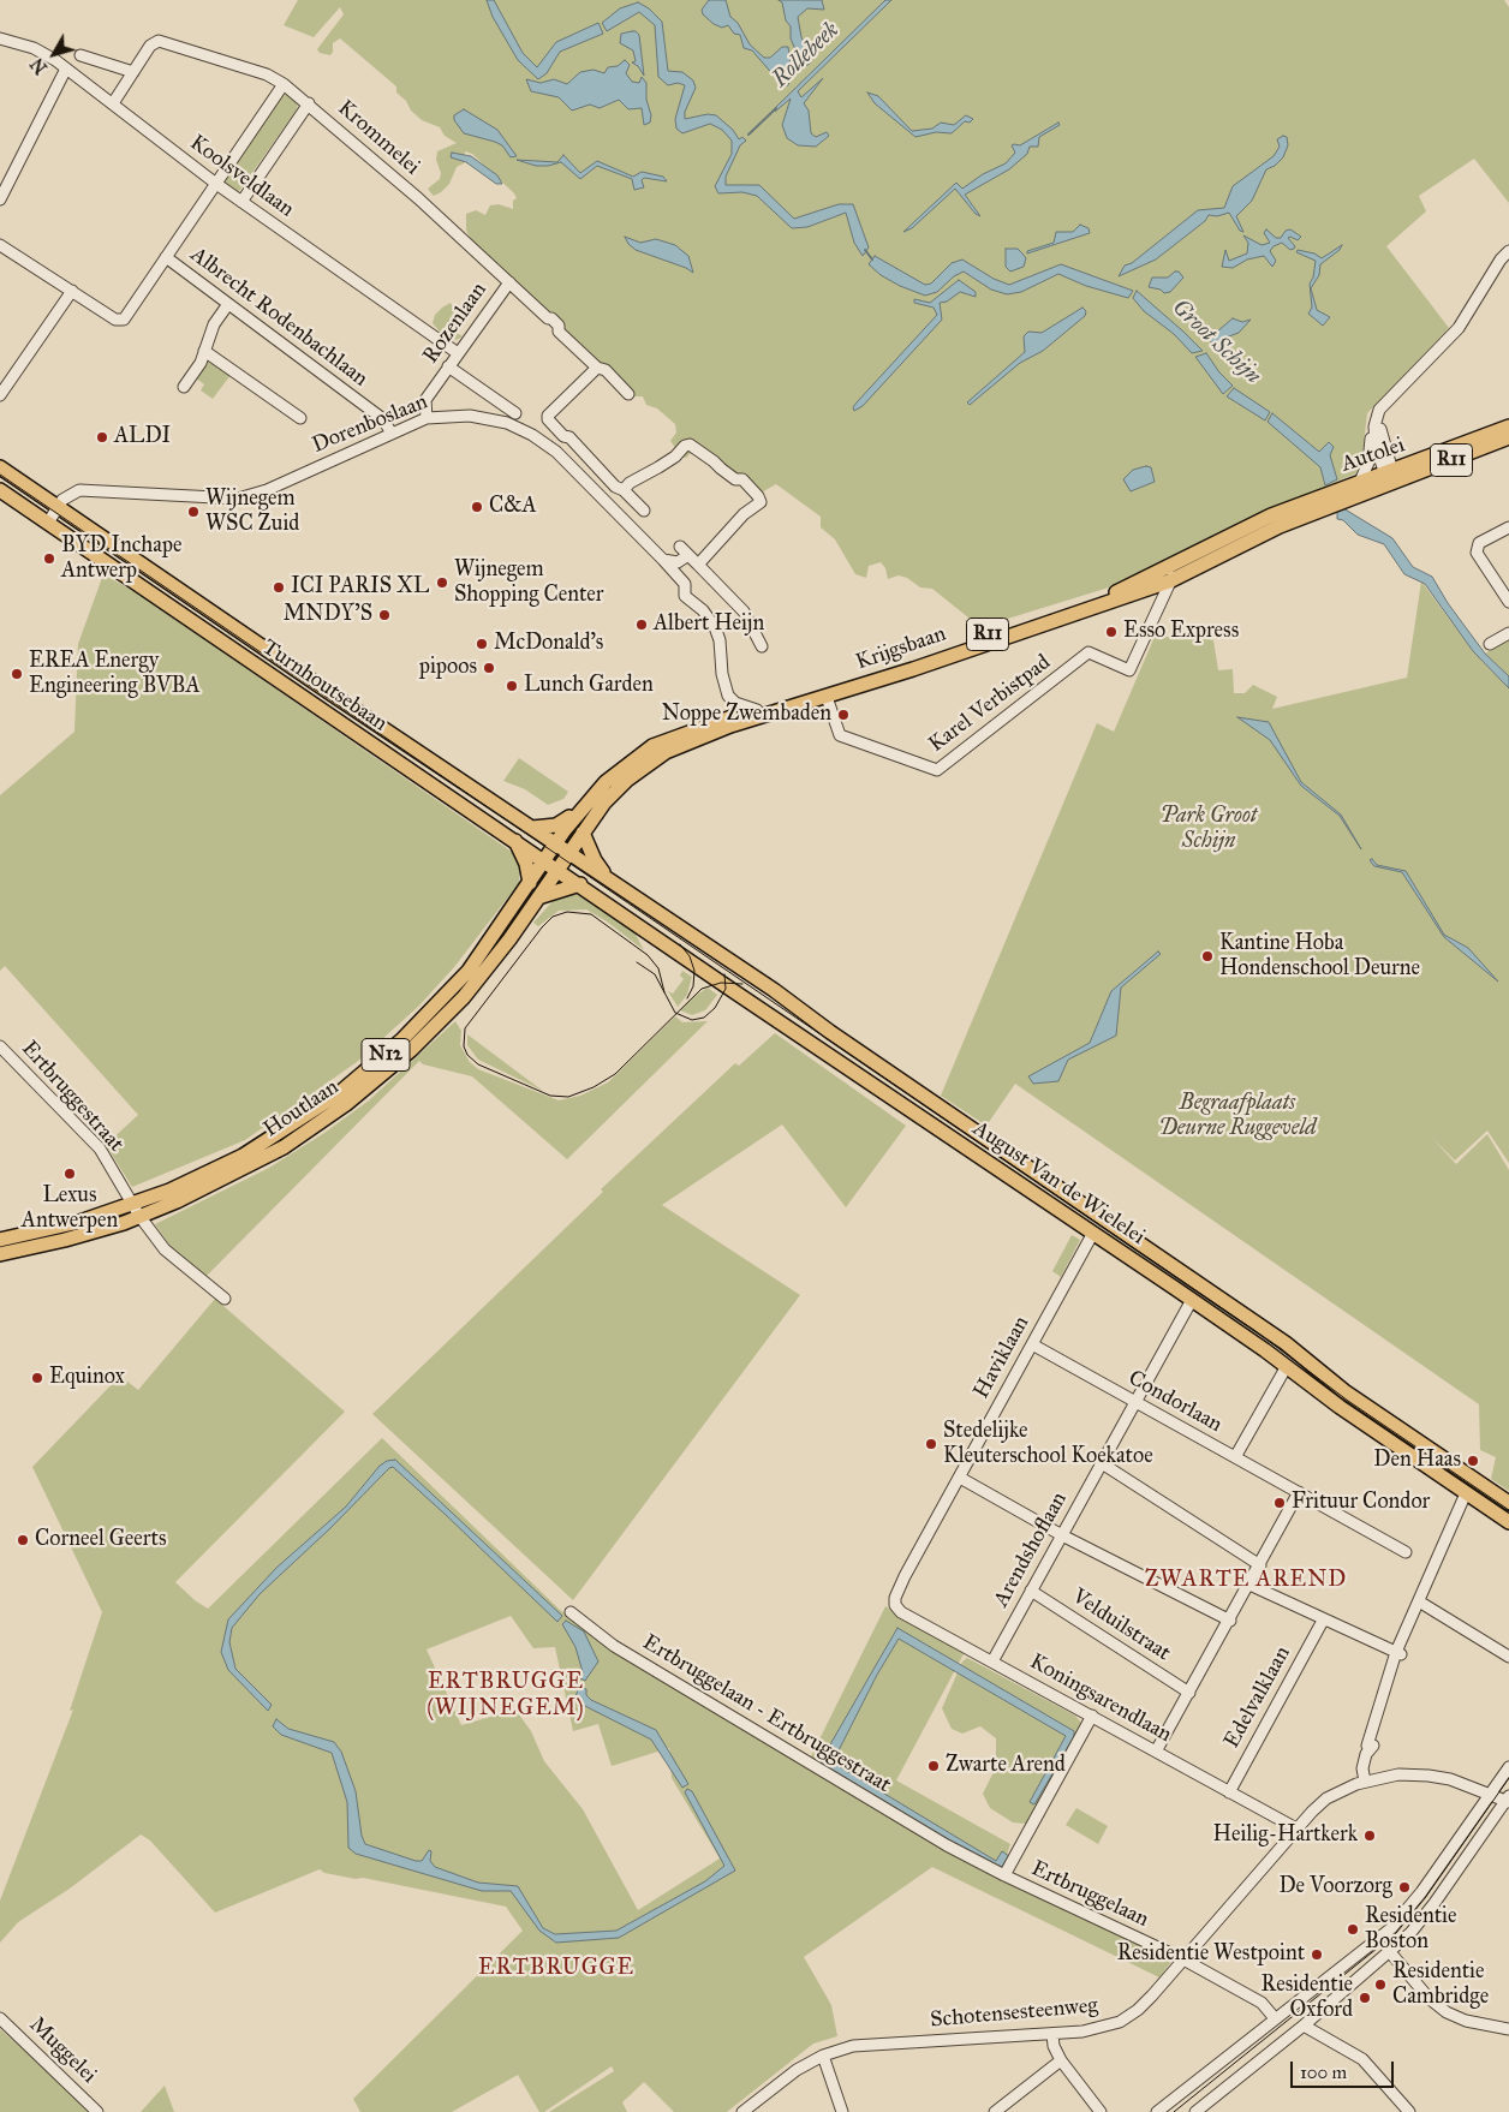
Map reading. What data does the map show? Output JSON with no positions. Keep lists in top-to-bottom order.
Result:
{
  "streets": {
    "main road": [
      "Autolei",
      "R11",
      "Krijgsbaan",
      "Turnhoutsebaan",
      "N12",
      "Houtlaan",
      "August Van de Wielelei"
    ],
    "street": [
      "Krommelei",
      "Koolsveldlaan",
      "Albrecht Rodenbachlaan",
      "Rozenlaan",
      "Dorenboslaan",
      "Karel Verbistpad",
      "Ertbruggestraat",
      "Haviklaan",
      "Condorlaan",
      "Arendshoflaan",
      "Velduilstraat",
      "Edelvalklaan",
      "Koningsarendlaan",
      "Ertbruggelaan - Ertbruggestraat",
      "Ertbruggelaan",
      "Schotensesteenweg",
      "Muggelei"
    ]
  },
  "crossings": [
    ["Krommelei", "Koolsveldlaan"],
    ["Krommelei", "Rozenlaan"],
    ["Koolsveldlaan", "Rozenlaan"],
    ["Albrecht Rodenbachlaan", "Dorenboslaan"],
    ["Rozenlaan", "Dorenboslaan"],
    ["Dorenboslaan", "Krijgsbaan"],
    ["Dorenboslaan", "Turnhoutsebaan"],
    ["Autolei", "Krijgsbaan"],
    ["Krijgsbaan", "Turnhoutsebaan"],
    ["Krijgsbaan", "Karel Verbistpad"],
    ["Krijgsbaan", "Houtlaan"],
    ["Krijgsbaan", "August Van de Wielelei"],
    ["Turnhoutsebaan", "Houtlaan"],
    ["Turnhoutsebaan", "August Van de Wielelei"],
    ["Ertbruggestraat", "Houtlaan"],
    ["Houtlaan", "August Van de Wielelei"],
    ["August Van de Wielelei", "Haviklaan"],
    ["August Van de Wielelei", "Arendshoflaan"],
    ["Haviklaan", "Condorlaan"],
    ["Haviklaan", "Koningsarendlaan"],
    ["Condorlaan", "Arendshoflaan"],
    ["Arendshoflaan", "Velduilstraat"],
    ["Arendshoflaan", "Koningsarendlaan"],
    ["Edelvalklaan", "Koningsarendlaan"],
    ["Koningsarendlaan", "Schotensesteenweg"],
    ["Ertbruggelaan - Ertbruggestraat", "Ertbruggelaan"],
    ["Ertbruggelaan", "Schotensesteenweg"]
  ],
  "districts": ["ZWARTE AREND", "ERTBRUGGE (WIJNEGEM)", "ERTBRUGGE"],
  "water": ["Rollebeek", "Groot Schijn"],
  "parks": ["Park Groot Schijn", "Begraafplaats Deurne Ruggeveld"],
  "places": [
    "ALDI",
    "C&A",
    "Wijnegem WSC Zuid",
    "BYD Inchape Antwerp",
    "Wijnegem Shopping Center",
    "ICI PARIS XL",
    "MNDY'S",
    "Albert Heijn",
    "Esso Express",
    "McDonald's",
    "pipoos",
    "EREA Energy Engineering BVBA",
    "Lunch Garden",
    "Noppe Zwembaden",
    "Kantine Hoba Hondenschool Deurne",
    "Lexus Antwerpen",
    "Equinox",
    "Stedelijke Kleuterschool Koekatoe",
    "Den Haas",
    "Frituur Condor",
    "Corneel Geerts",
    "Zwarte Arend",
    "Heilig-Hartkerk",
    "De Voorzorg",
    "Residentie Boston",
    "Residentie Westpoint",
    "Residentie Cambridge",
    "Residentie Oxford"
  ],
  "scale_bar": "100 m",
  "north": "bottom left"
}
